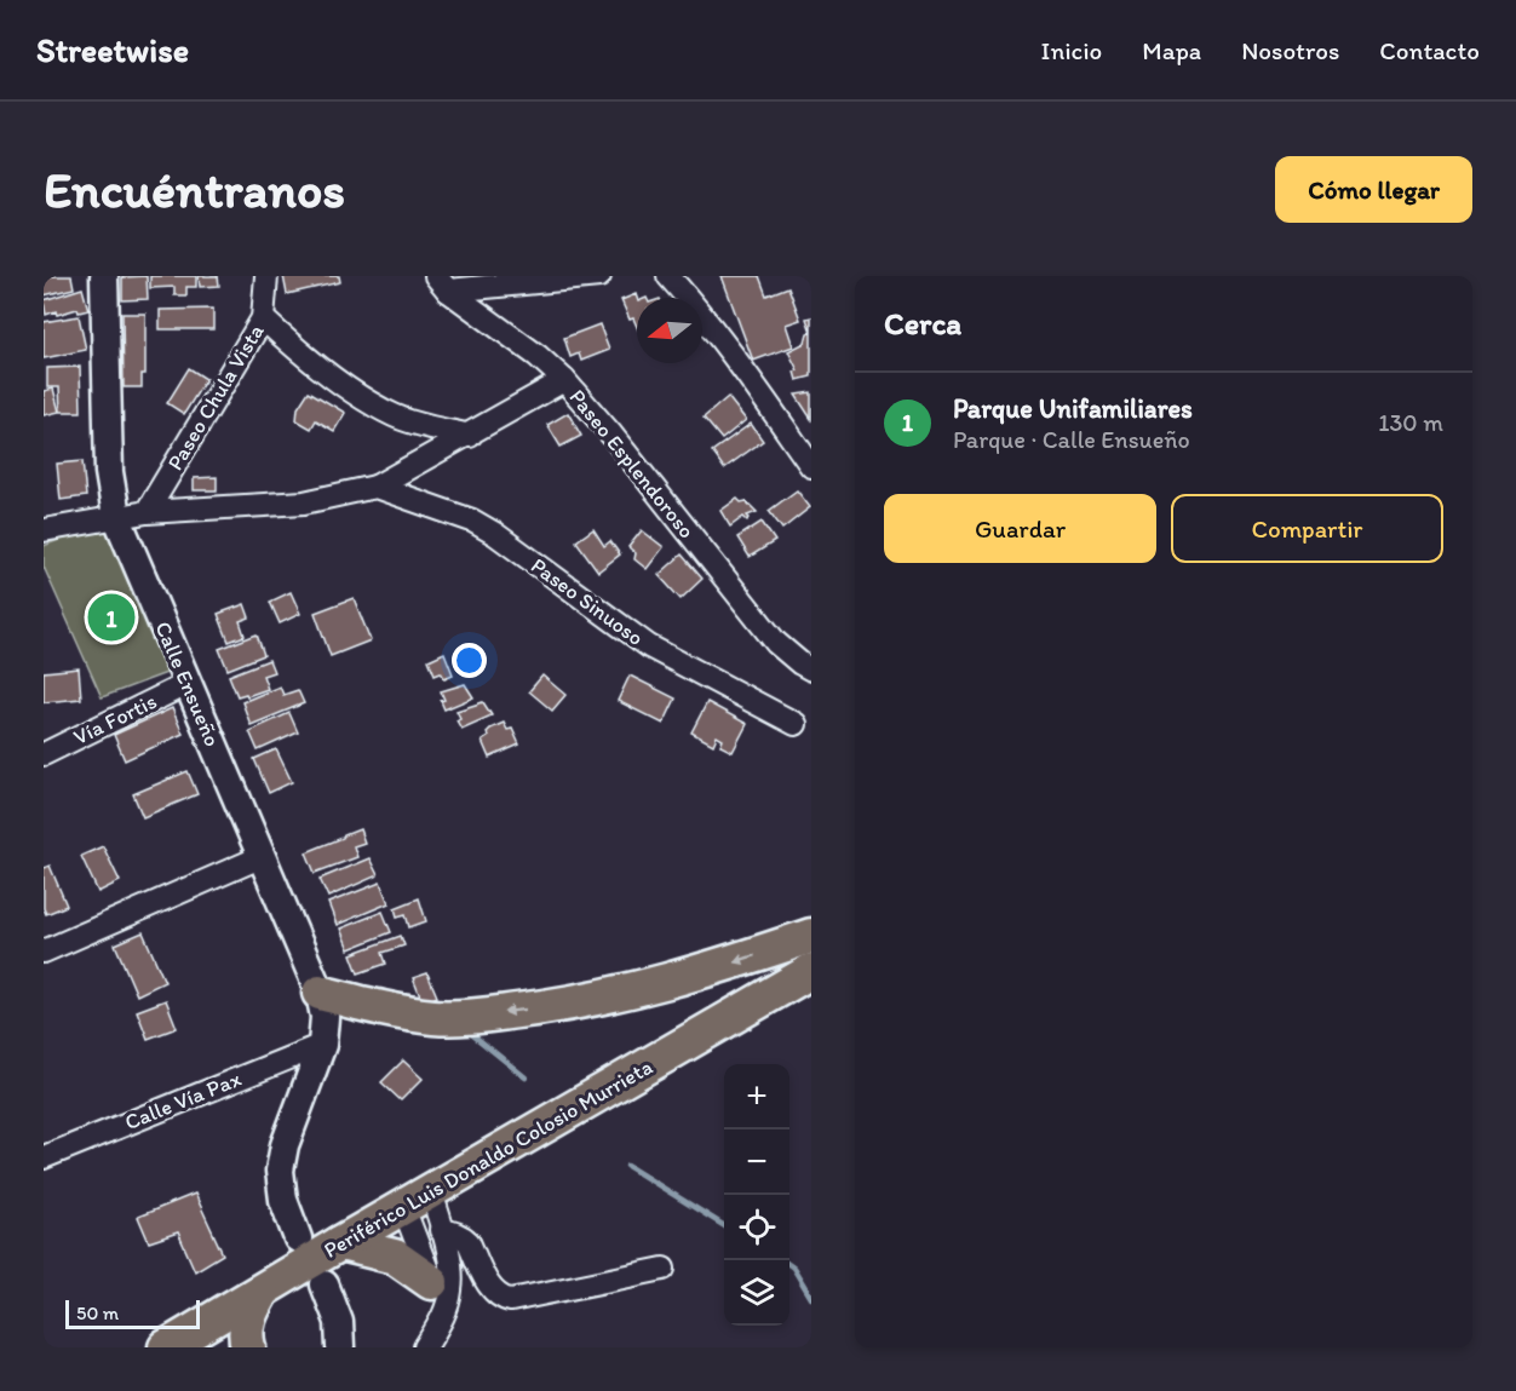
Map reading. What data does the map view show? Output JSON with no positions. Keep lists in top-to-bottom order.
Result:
{
  "streets": {
    "main road": ["Periférico Luis Donaldo Colosio Murrieta"],
    "street": [
      "Paseo Chula Vista",
      "Paseo Esplendoroso",
      "Paseo Sinuoso",
      "Calle Ensueño",
      "Vía Fortis",
      "Calle Vía Pax"
    ]
  },
  "crossings": [
    ["Calle Ensueño", "Vía Fortis"],
    ["Calle Ensueño", "Calle Vía Pax"]
  ],
  "scale_bar": "50 m",
  "north": "left",
  "page": {
    "header": "Streetwise",
    "nav": [
      "Inicio",
      "Mapa",
      "Nosotros",
      "Contacto"
    ],
    "buttons": [
      "Cómo llegar",
      ["Guardar", "Compartir"]
    ],
    "title": "Encuéntranos",
    "heading": "Cerca",
    "list": [
      {
        "mark": "1",
        "name": "Parque Unifamiliares",
        "note": "Parque · Calle Ensueño",
        "value": "130 m"
      }
    ],
    "pins": "1",
    "map_buttons": ["+", "−"],
    "scale": "50 m"
  }
}
